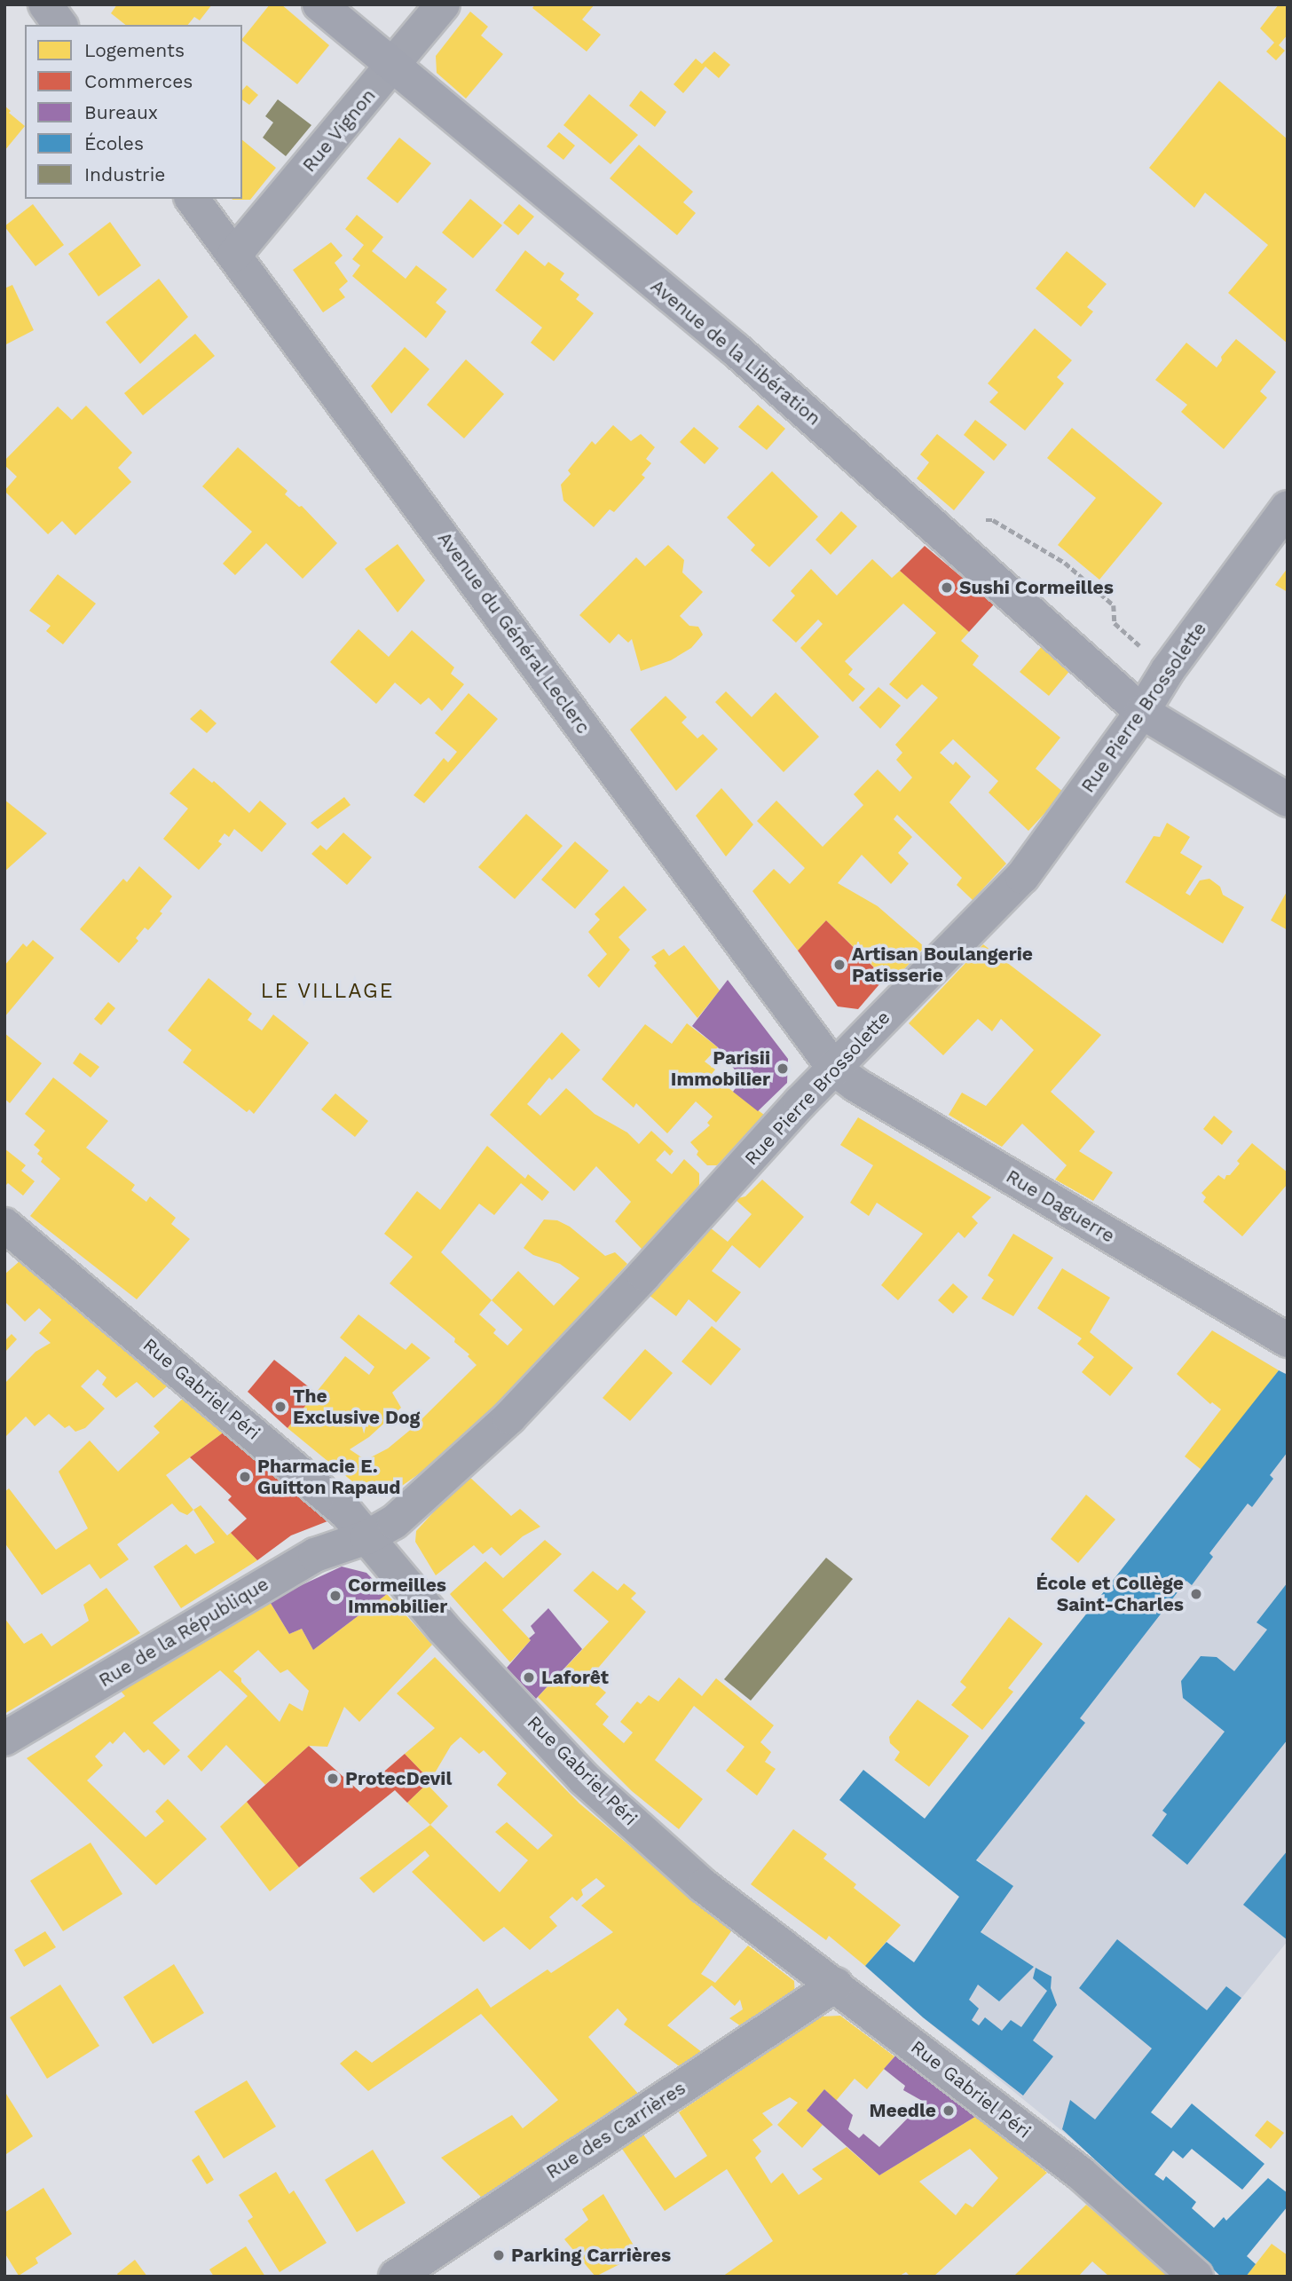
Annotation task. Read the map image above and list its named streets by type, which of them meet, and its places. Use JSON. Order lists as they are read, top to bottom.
{
  "streets": {
    "street": [
      "Rue Vignon",
      "Avenue de la Libération",
      "Avenue du Général Leclerc",
      "Rue Pierre Brossolette",
      "Rue Daguerre",
      "Rue Gabriel Péri",
      "Rue de la République",
      "Rue des Carrières"
    ]
  },
  "crossings": [
    ["Rue Vignon", "Avenue de la Libération"],
    ["Rue Vignon", "Avenue du Général Leclerc"],
    ["Avenue de la Libération", "Rue Pierre Brossolette"],
    ["Avenue du Général Leclerc", "Rue Pierre Brossolette"],
    ["Avenue du Général Leclerc", "Rue Daguerre"],
    ["Rue Pierre Brossolette", "Rue Daguerre"],
    ["Rue Pierre Brossolette", "Rue Gabriel Péri"],
    ["Rue Pierre Brossolette", "Rue de la République"],
    ["Rue Gabriel Péri", "Rue de la République"],
    ["Rue Gabriel Péri", "Rue des Carrières"]
  ],
  "districts": ["LE VILLAGE"],
  "places": [
    "Sushi Cormeilles",
    "Artisan Boulangerie Patisserie",
    "Parisii Immobilier",
    "The Exclusive Dog",
    "Pharmacie E. Guitton Rapaud",
    "École et Collège Saint-Charles",
    "Cormeilles Immobilier",
    "Laforêt",
    "ProtecDevil",
    "Meedle",
    "Parking Carrières"
  ],
  "legend": [
    "Logements",
    "Commerces",
    "Bureaux",
    "Écoles",
    "Industrie"
  ]
}
